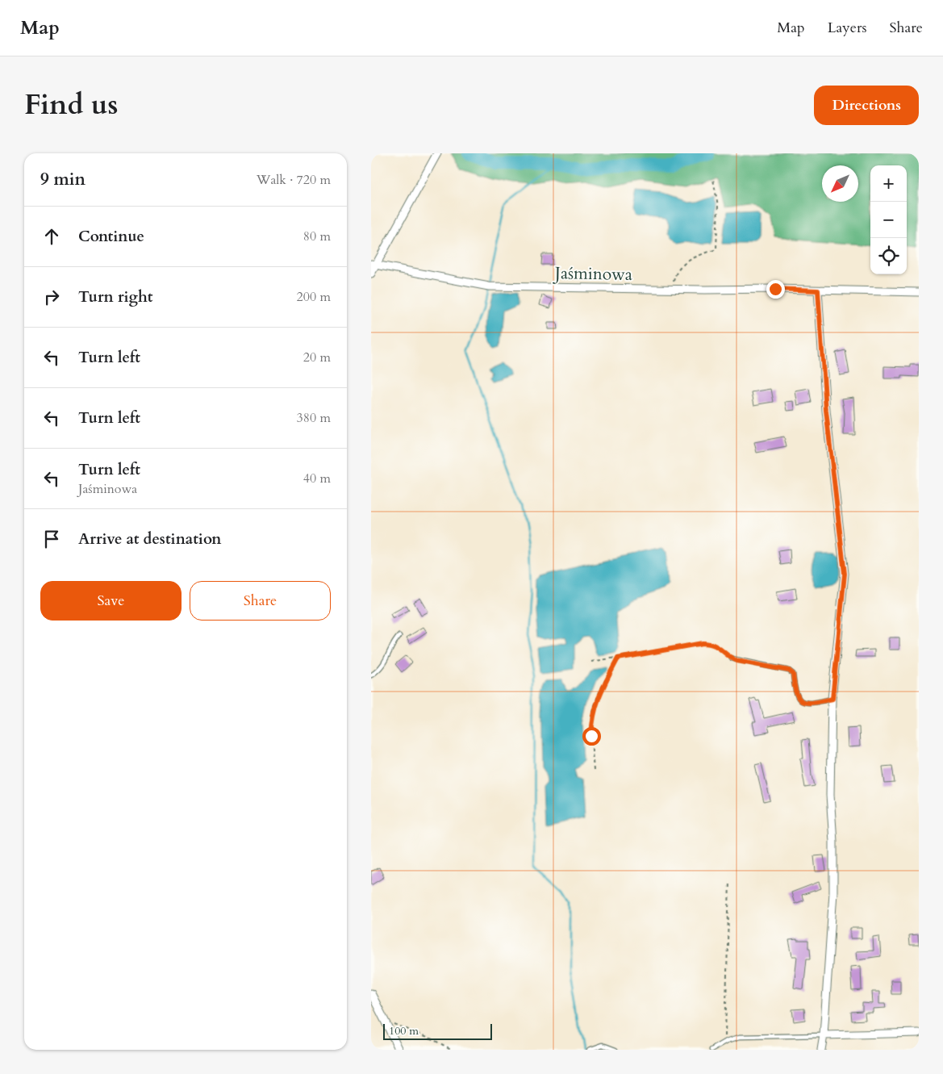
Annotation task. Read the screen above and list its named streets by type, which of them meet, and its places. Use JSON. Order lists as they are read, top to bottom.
{
  "streets": {
    "street": ["Jaśminowa"]
  },
  "scale_bar": "100 m",
  "north": "bottom left",
  "page": {
    "header": "Map",
    "nav": ["Map", "Layers", "Share"],
    "title": "Find us",
    "buttons": [
      "Directions",
      ["Save", "Share"]
    ],
    "heading": ["9 min", "Walk · 720 m"],
    "map_buttons": ["+", "−"],
    "list": [
      ["Continue", "80 m"],
      ["Turn right", "200 m"],
      ["Turn left", "20 m"],
      ["Turn left", "380 m"],
      ["Turn left", "Jaśminowa", "40 m"],
      "Arrive at destination"
    ],
    "scale": "100 m"
  }
}
